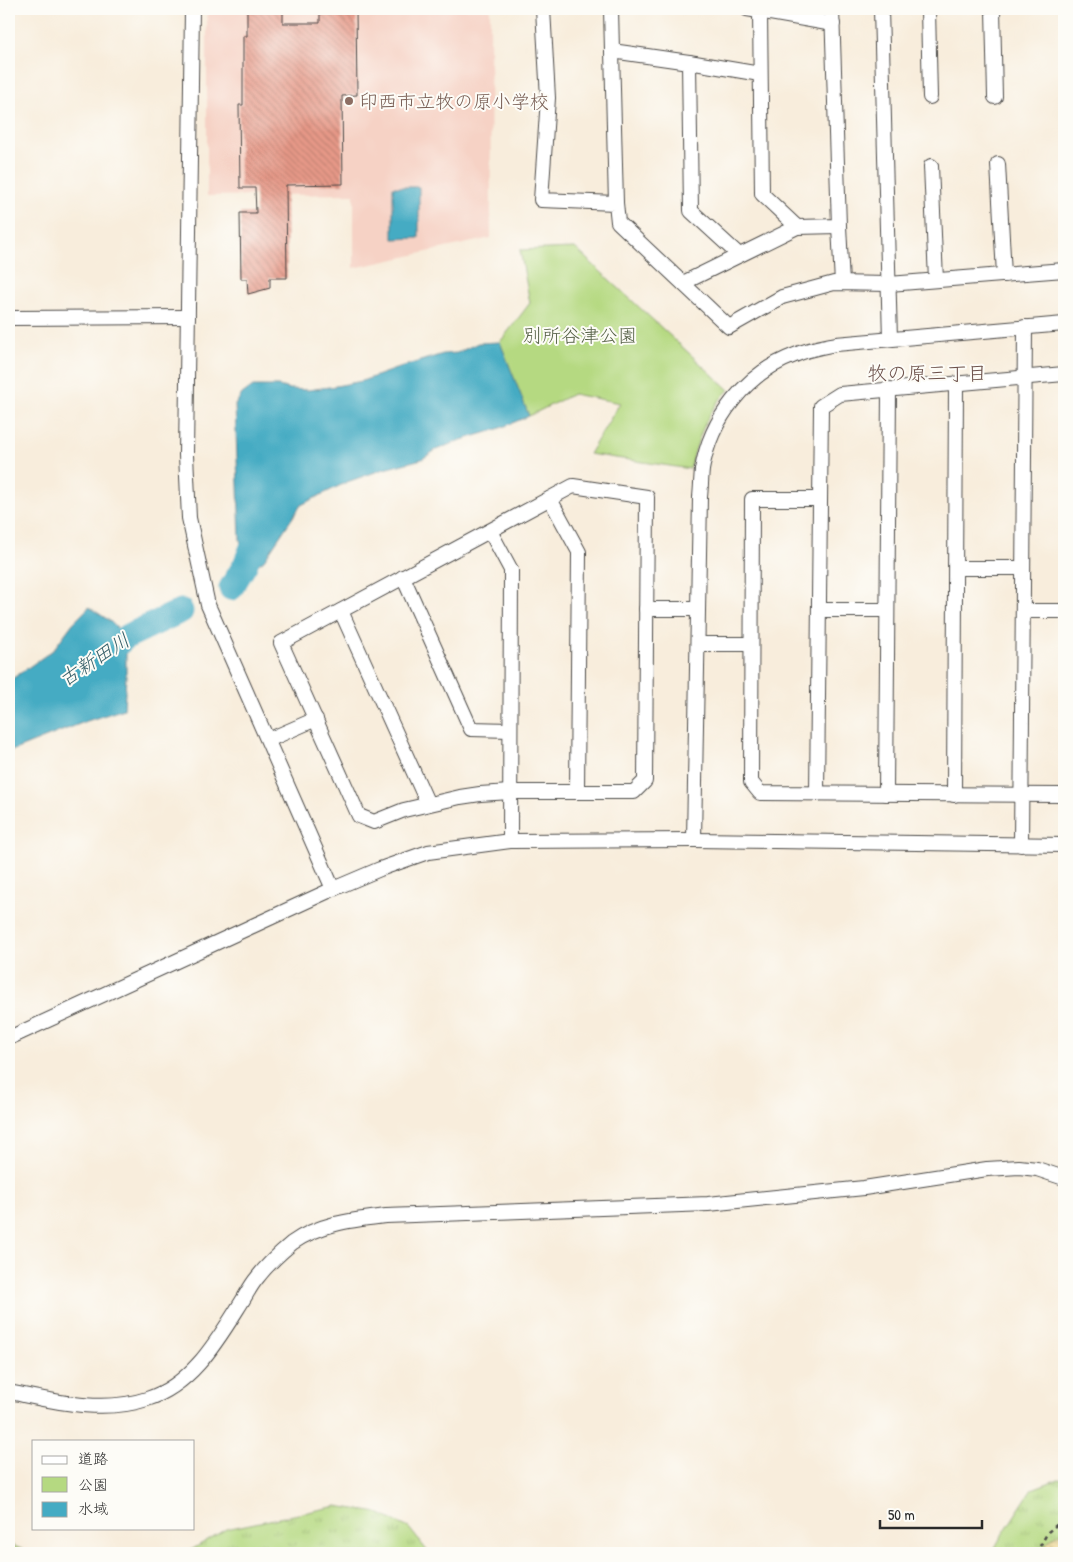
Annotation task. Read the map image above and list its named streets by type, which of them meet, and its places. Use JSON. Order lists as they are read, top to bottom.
{
  "districts": ["牧の原三丁目"],
  "water": ["古新田川"],
  "parks": ["別所谷津公園"],
  "places": ["印西市立牧の原小学校"],
  "legend": ["道路", "公園", "水域"],
  "scale_bar": "50 m"
}
